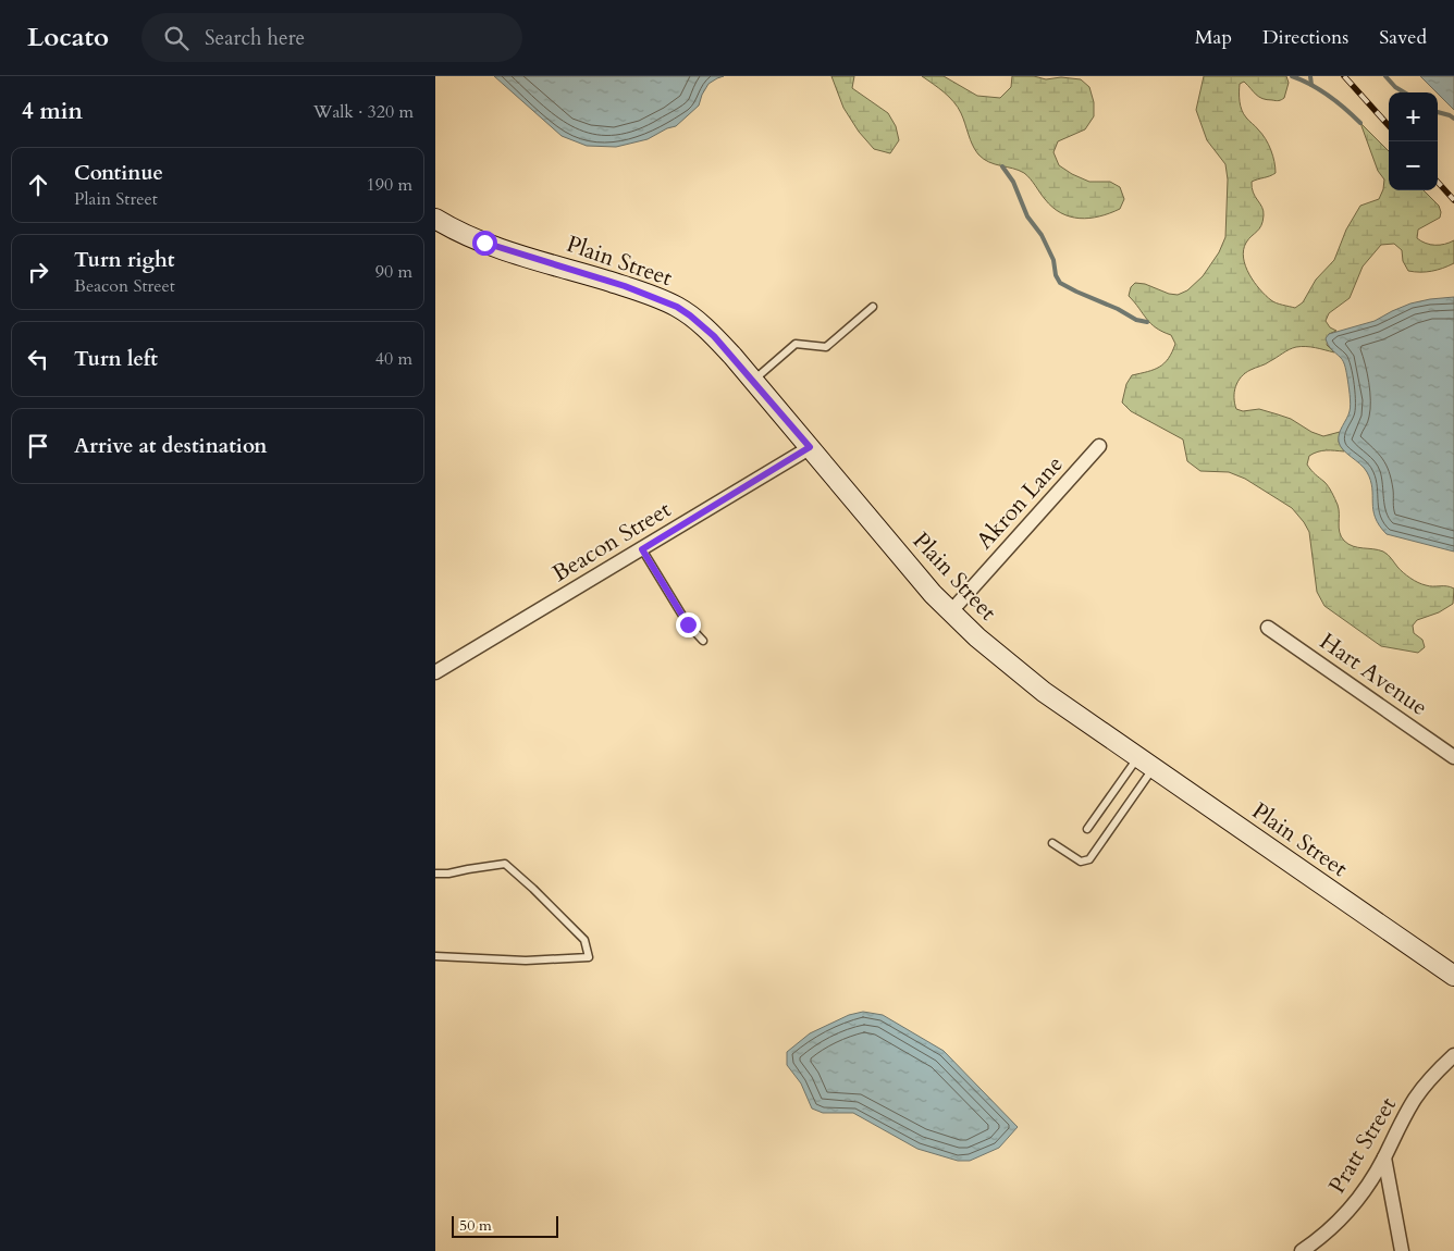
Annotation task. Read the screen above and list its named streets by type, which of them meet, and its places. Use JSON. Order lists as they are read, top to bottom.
{
  "streets": {
    "main road": ["Plain Street"],
    "street": [
      "Akron Lane",
      "Beacon Street",
      "Hart Avenue",
      "Pratt Street"
    ]
  },
  "crossings": [
    ["Plain Street", "Akron Lane"],
    ["Plain Street", "Beacon Street"]
  ],
  "scale_bar": "50 m",
  "page": {
    "header": "Locato",
    "search": "Search here",
    "nav": ["Map", "Directions", "Saved"],
    "heading": ["4 min", "Walk · 320 m"],
    "map_buttons": ["+", "−"],
    "list": [
      ["Continue", "Plain Street", "190 m"],
      ["Turn right", "Beacon Street", "90 m"],
      ["Turn left", "40 m"],
      "Arrive at destination"
    ],
    "scale": "50 m"
  }
}
